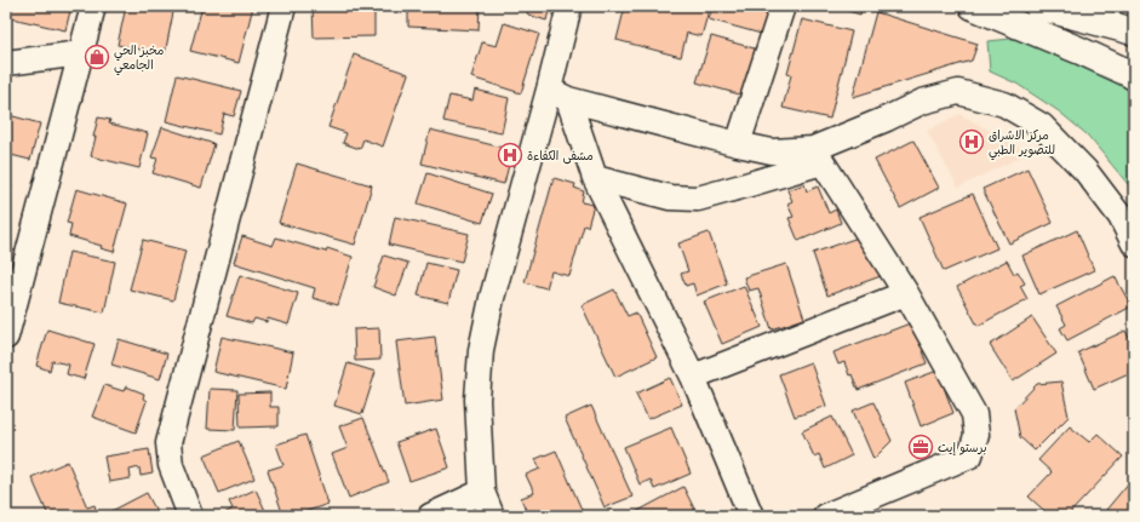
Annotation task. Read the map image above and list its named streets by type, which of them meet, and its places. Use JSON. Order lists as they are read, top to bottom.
{
  "places": {
    "shop": ["مخبز الحي الجامعي"],
    "hospital": ["مركز الاشراق للتصوير الطبي", "مشفى الكفاءة"],
    "office": ["برستو إيت"]
  }
}
